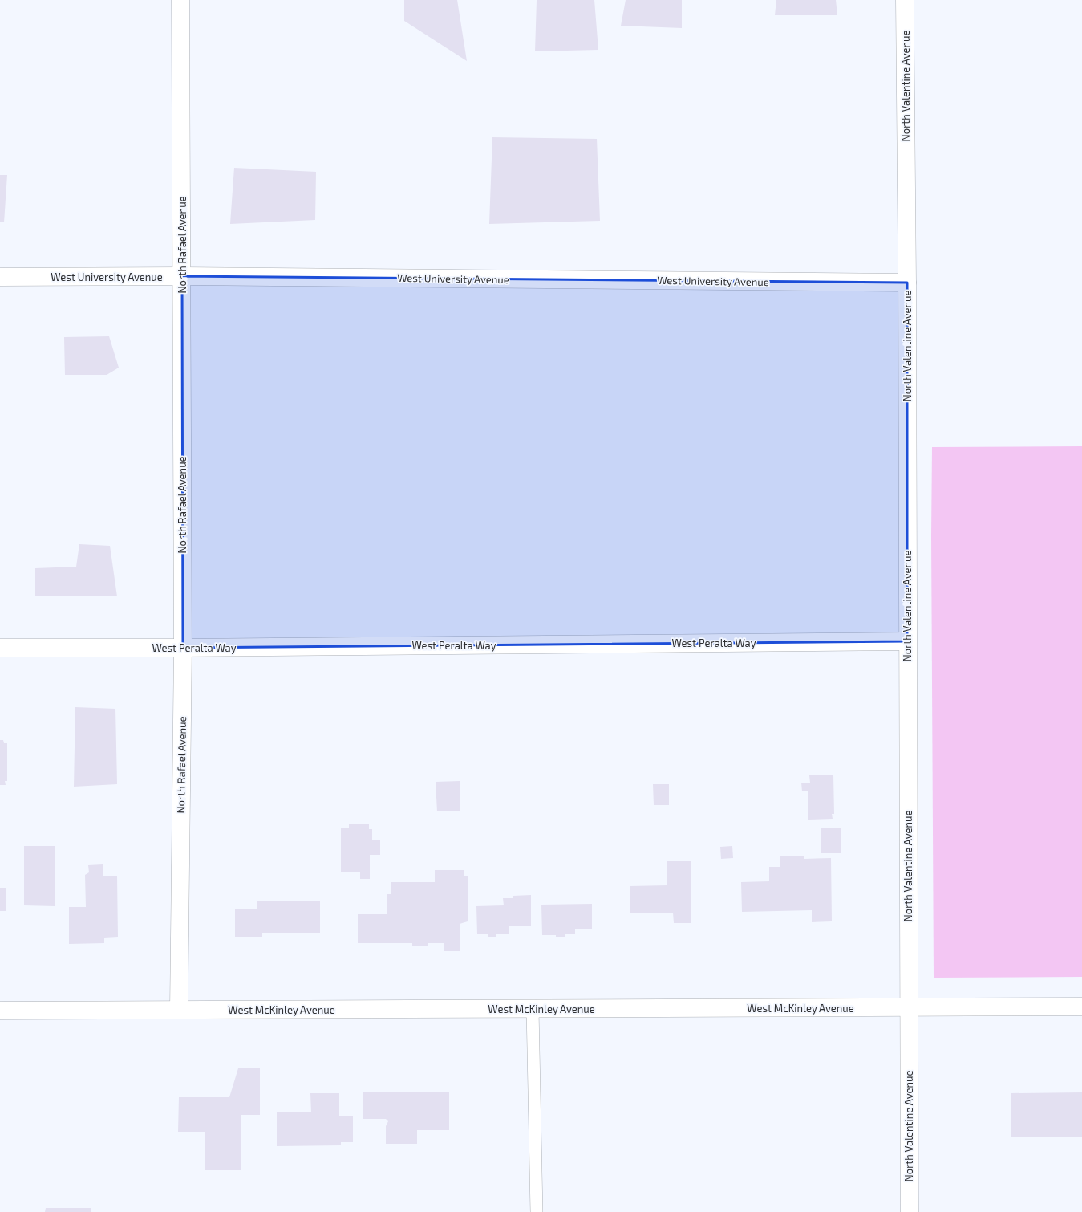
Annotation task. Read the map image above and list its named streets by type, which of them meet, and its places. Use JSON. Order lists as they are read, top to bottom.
{
  "streets": {
    "street": [
      "North Valentine Avenue",
      "North Rafael Avenue",
      "West University Avenue",
      "West Peralta Way",
      "West McKinley Avenue"
    ]
  },
  "crossings": [
    ["North Valentine Avenue", "West University Avenue"],
    ["North Valentine Avenue", "West Peralta Way"],
    ["North Valentine Avenue", "West McKinley Avenue"],
    ["North Rafael Avenue", "West University Avenue"],
    ["North Rafael Avenue", "West Peralta Way"],
    ["North Rafael Avenue", "West McKinley Avenue"]
  ]
}
